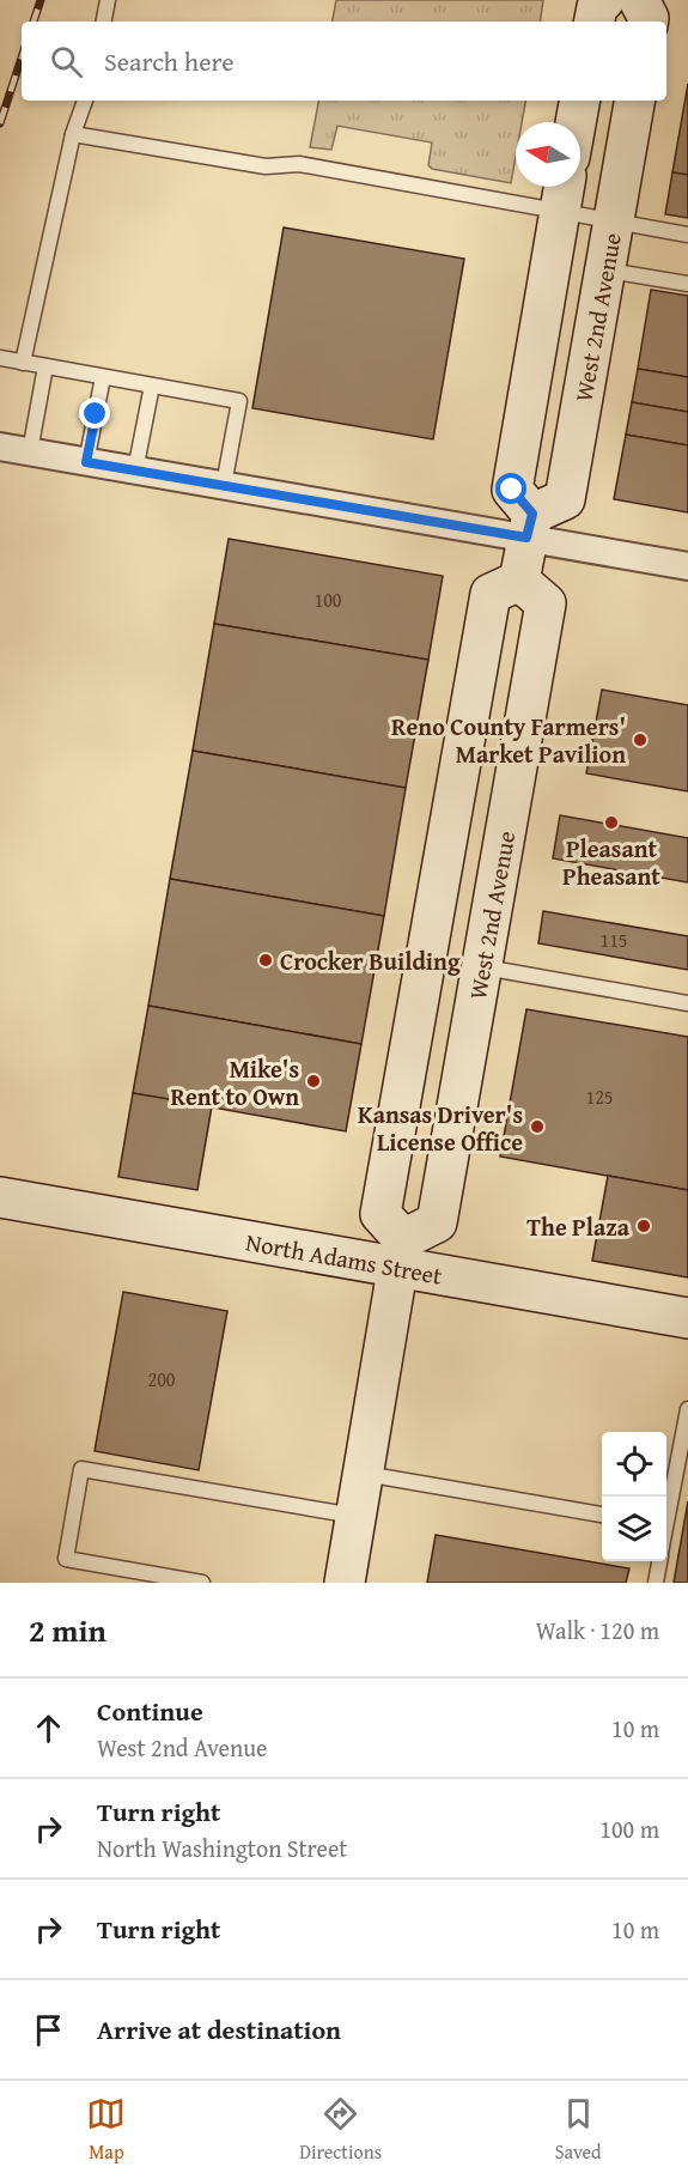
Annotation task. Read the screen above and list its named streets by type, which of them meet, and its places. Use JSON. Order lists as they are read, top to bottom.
{
  "streets": {
    "street": ["West 2nd Avenue", "North Adams Street"]
  },
  "crossings": [
    ["West 2nd Avenue", "North Adams Street"]
  ],
  "places": [
    "Reno County Farmers' Market Pavilion",
    "Pleasant Pheasant",
    "Crocker Building",
    "Mike's Rent to Own",
    "Kansas Driver's License Office",
    "The Plaza"
  ],
  "house_numbers": [
    "100",
    "115",
    "125",
    "200"
  ],
  "north": "left",
  "page": {
    "search": "Search here",
    "heading": ["2 min", "Walk · 120 m"],
    "list": [
      ["Continue", "West 2nd Avenue", "10 m"],
      ["Turn right", "North Washington Street", "100 m"],
      ["Turn right", "10 m"],
      "Arrive at destination"
    ],
    "nav": ["Map", "Directions", "Saved"]
  }
}
